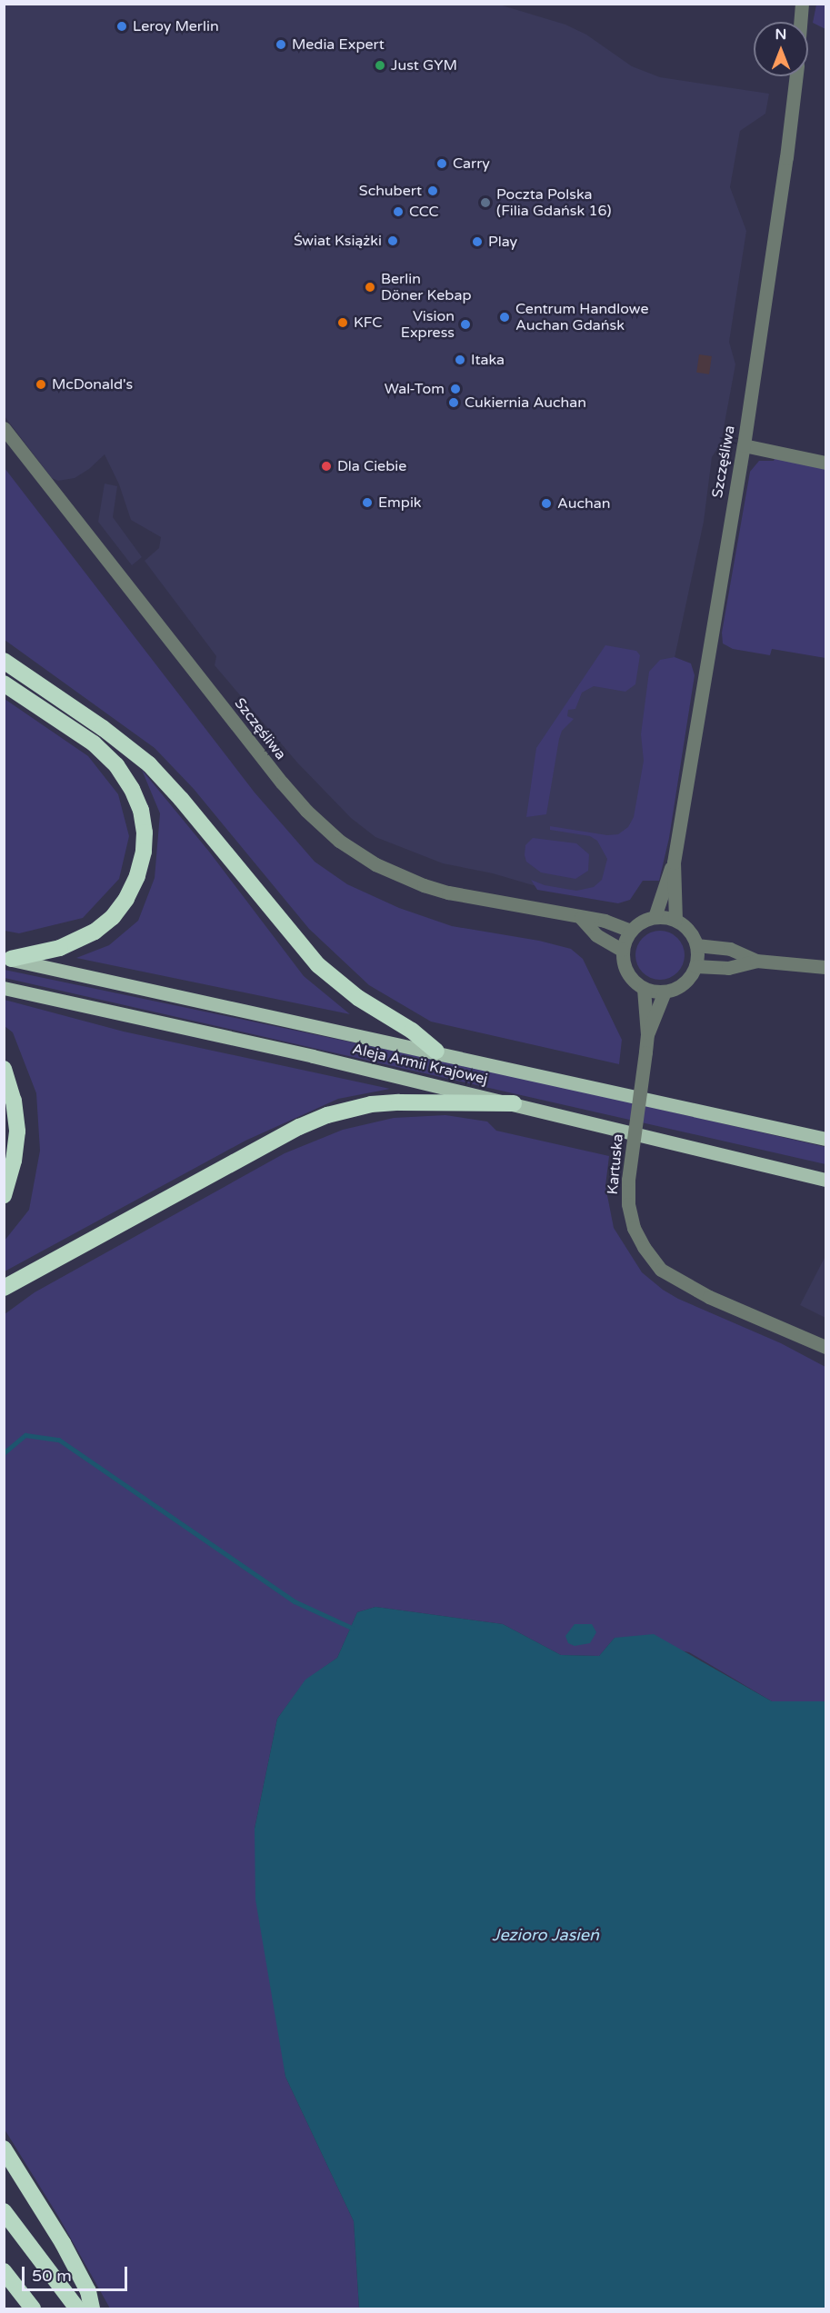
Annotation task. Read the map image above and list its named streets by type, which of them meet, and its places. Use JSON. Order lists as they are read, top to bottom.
{
  "streets": {
    "main road": ["Aleja Armii Krajowej"],
    "street": ["Szczęśliwa", "Kartuska"]
  },
  "crossings": [
    ["Szczęśliwa", "Kartuska"]
  ],
  "water": ["Jezioro Jasień"],
  "places": [
    "Leroy Merlin",
    "Media Expert",
    "Just GYM",
    "Carry",
    "Schubert",
    "Poczta Polska (Filia Gdańsk 16)",
    "CCC",
    "Świat Książki",
    "Play",
    "Berlin Döner Kebap",
    "Centrum Handlowe Auchan Gdańsk",
    "KFC",
    "Vision Express",
    "Itaka",
    "McDonald's",
    "Wal-Tom",
    "Cukiernia Auchan",
    "Dla Ciebie",
    "Empik",
    "Auchan"
  ],
  "scale_bar": "50 m",
  "north": "top"
}
